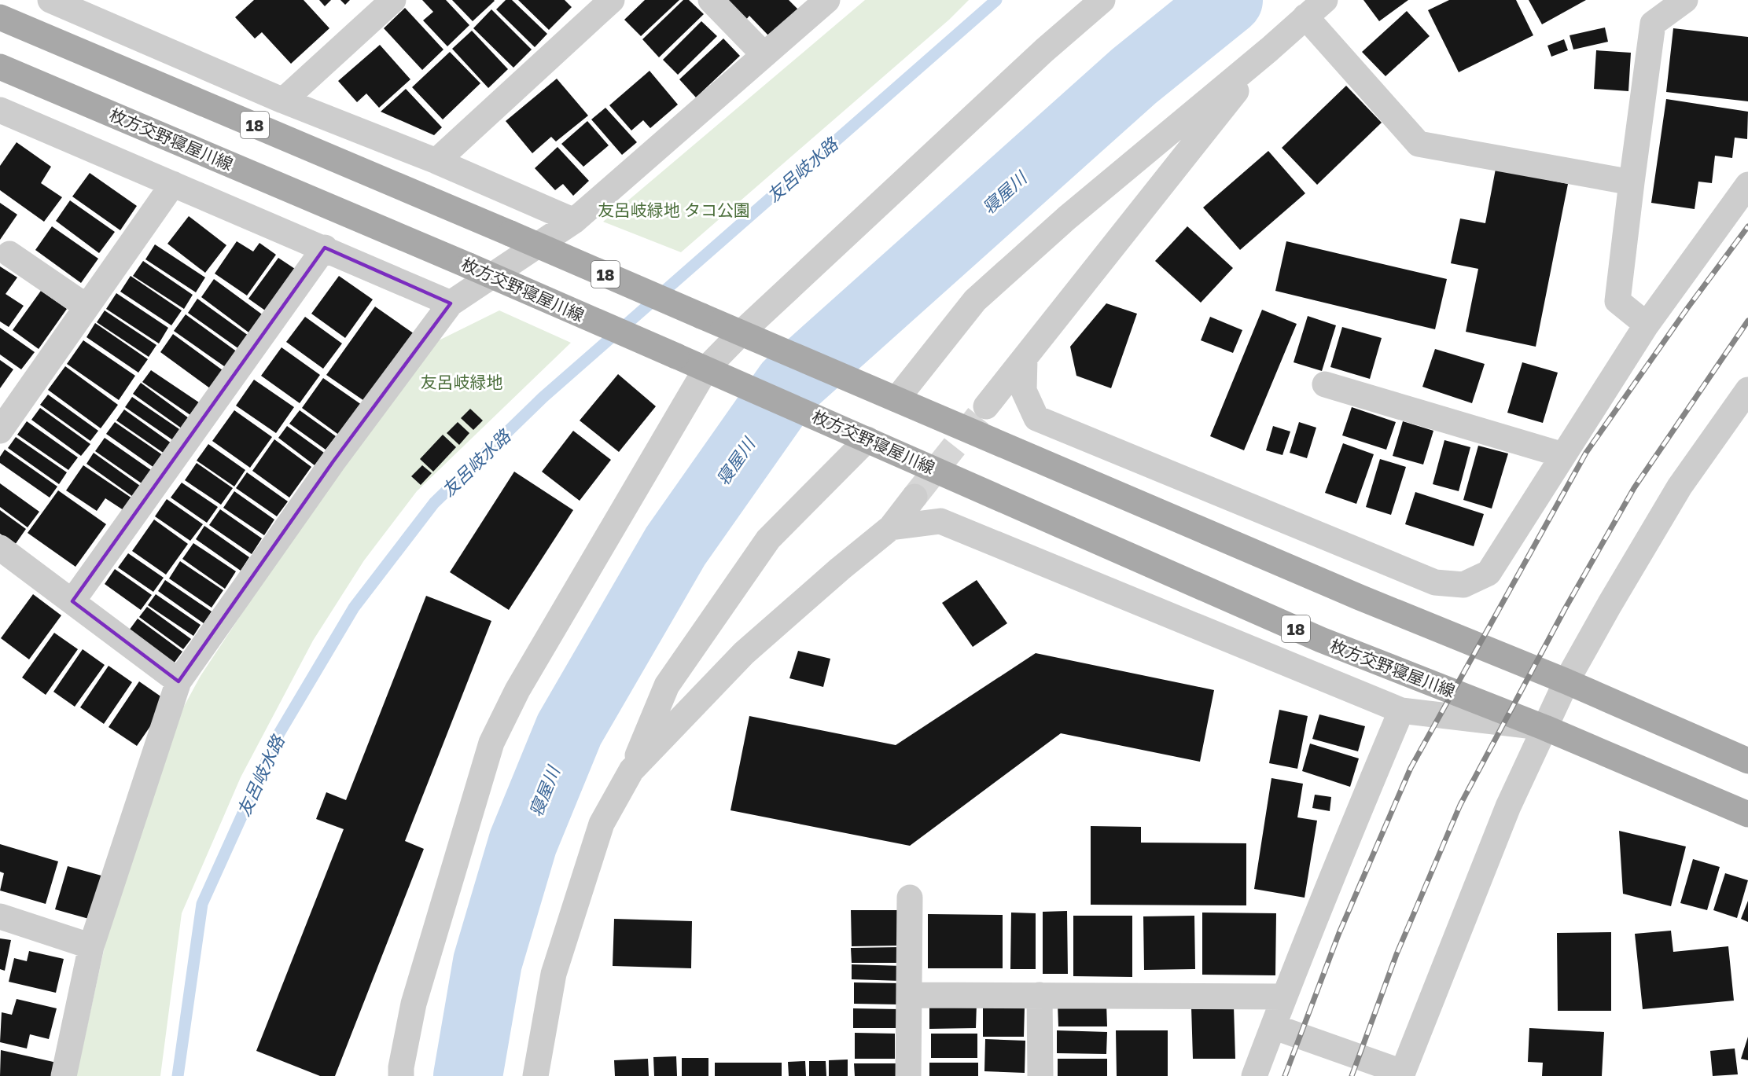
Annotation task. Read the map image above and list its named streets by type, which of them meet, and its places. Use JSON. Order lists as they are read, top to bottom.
{
  "streets": {
    "main road": ["18", "枚方交野寝屋川線"]
  },
  "water": ["友呂岐水路", "寝屋川"],
  "parks": ["友呂岐緑地 タコ公園", "友呂岐緑地"]
}
